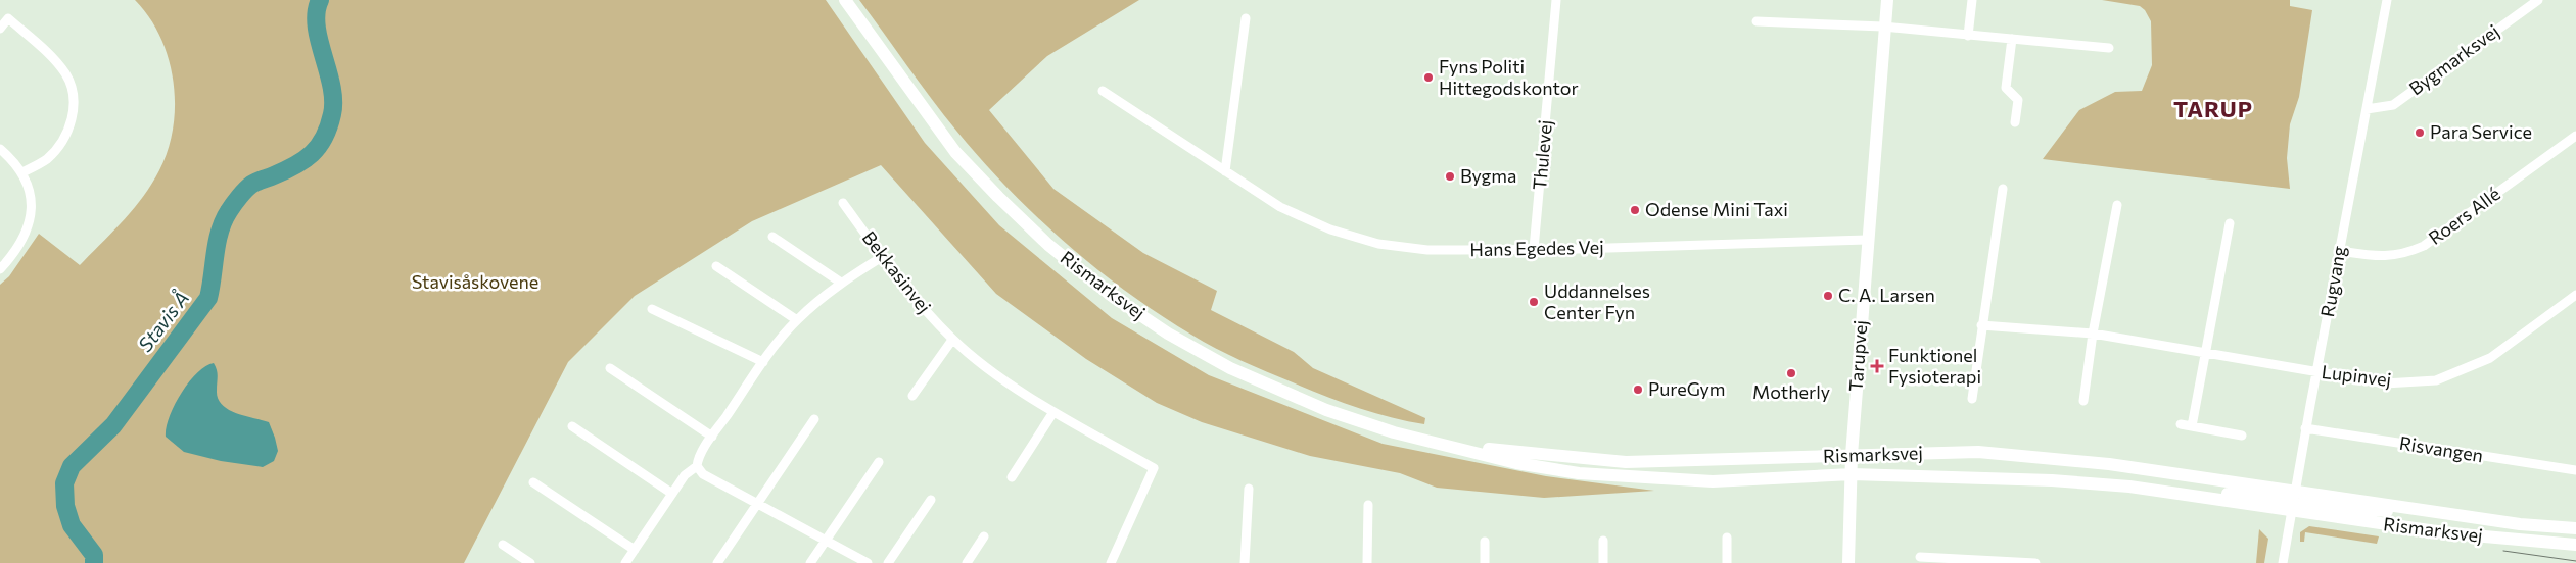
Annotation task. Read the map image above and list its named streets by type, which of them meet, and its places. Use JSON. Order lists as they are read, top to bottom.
{
  "streets": {
    "main road": ["Rismarksvej", "Tarupvej"],
    "street": [
      "Bygmarksvej",
      "Thulevej",
      "Roers Allé",
      "Hans Egedes Vej",
      "Bekkasinvej",
      "Rugvang",
      "Lupinvej",
      "Risvangen"
    ]
  },
  "crossings": [
    ["Bygmarksvej", "Rugvang"],
    ["Thulevej", "Hans Egedes Vej"],
    ["Roers Allé", "Rugvang"],
    ["Hans Egedes Vej", "Tarupvej"],
    ["Rugvang", "Rismarksvej"],
    ["Rugvang", "Lupinvej"],
    ["Rugvang", "Risvangen"],
    ["Rismarksvej", "Tarupvej"]
  ],
  "districts": ["TARUP"],
  "water": ["Stavis Å"],
  "parks": ["Stavisåskovene"],
  "places": {
    "other": [
      "Fyns Politi Hittegodskontor",
      "Para Service",
      "Bygma",
      "Odense Mini Taxi",
      "C. A. Larsen",
      "Uddannelses Center Fyn",
      "Motherly",
      "PureGym"
    ],
    "health": ["Funktionel Fysioterapi"]
  }
}
